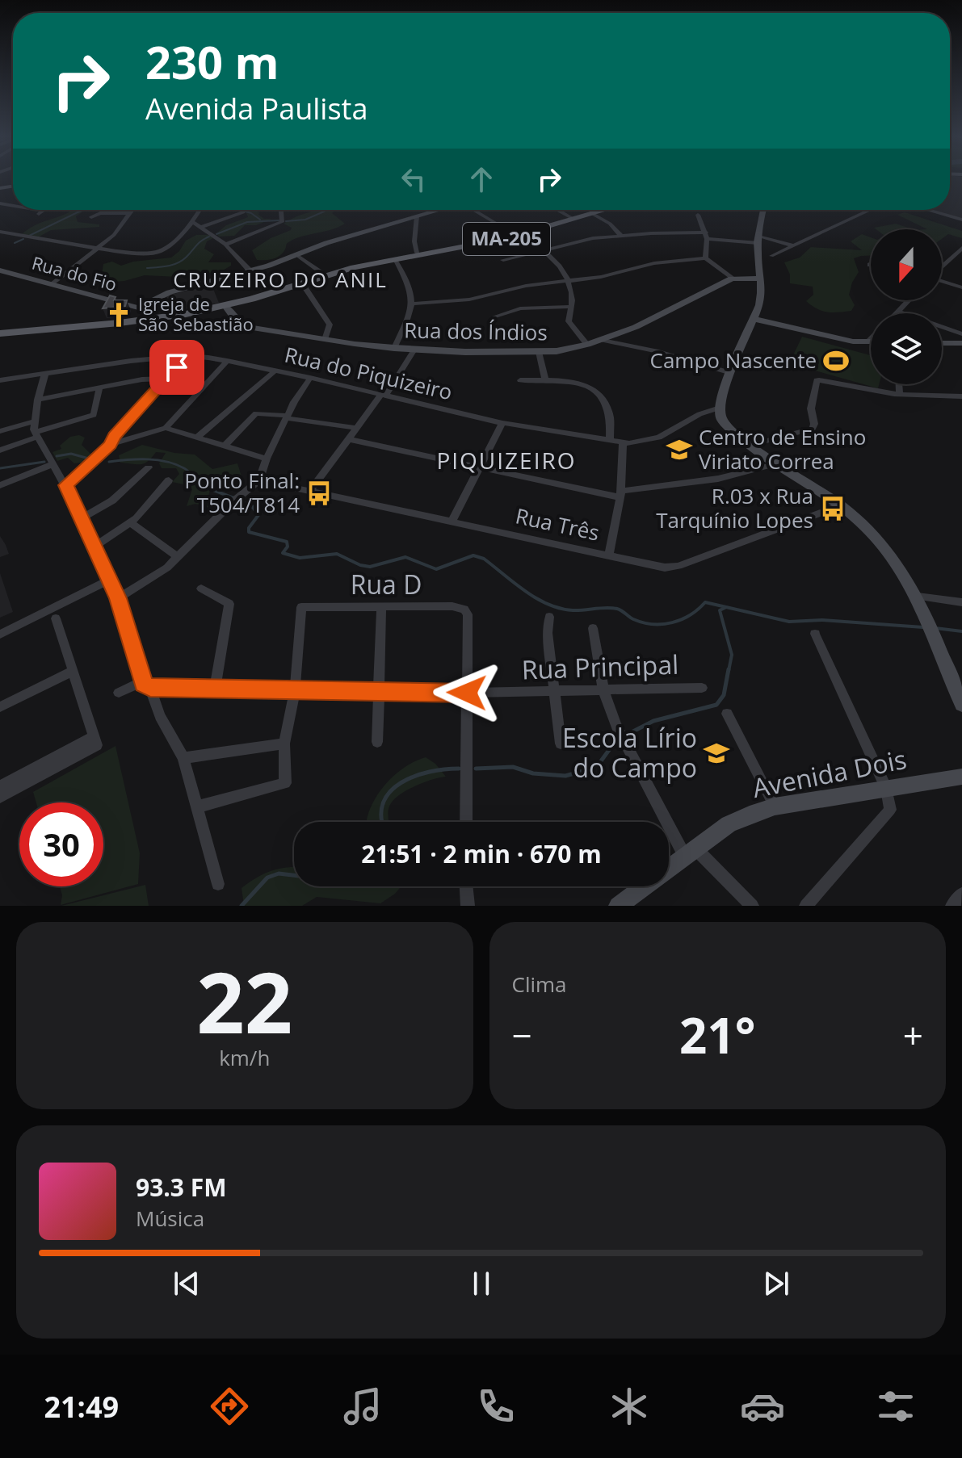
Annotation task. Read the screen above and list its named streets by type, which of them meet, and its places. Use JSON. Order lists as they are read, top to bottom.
{
  "streets": {
    "main road": ["MA-205"],
    "street": [
      "Rua do Fio",
      "Rua dos Índios",
      "Rua do Piquizeiro",
      "Rua Três",
      "Rua D",
      "Rua Principal",
      "Avenida Dois"
    ]
  },
  "crossings": [
    ["MA-205", "Rua do Fio"],
    ["MA-205", "Rua dos Índios"],
    ["Rua D", "Rua Principal"]
  ],
  "districts": ["CRUZEIRO DO ANIL", "PIQUIZEIRO"],
  "places": {
    "church": ["Igreja de São Sebastião"],
    "sports": ["Campo Nascente"],
    "school or university": ["Centro de Ensino Viriato Correa", "Escola Lírio do Campo"],
    "bus stop": ["Ponto Final: T504/T814", "R.03 x Rua Tarquínio Lopes"]
  },
  "north": "bottom",
  "page": {
    "turn": ["230 m", "Avenida Paulista"],
    "limit": "30",
    "trip": "21:51 · 2 min · 670 m",
    "tile": [
      ["22", "km/h"],
      "Clima"
    ],
    "heat": ["−", "21°", "+"],
    "song": ["93.3 FM", "Música"],
    "tabs": "21:49"
  }
}
